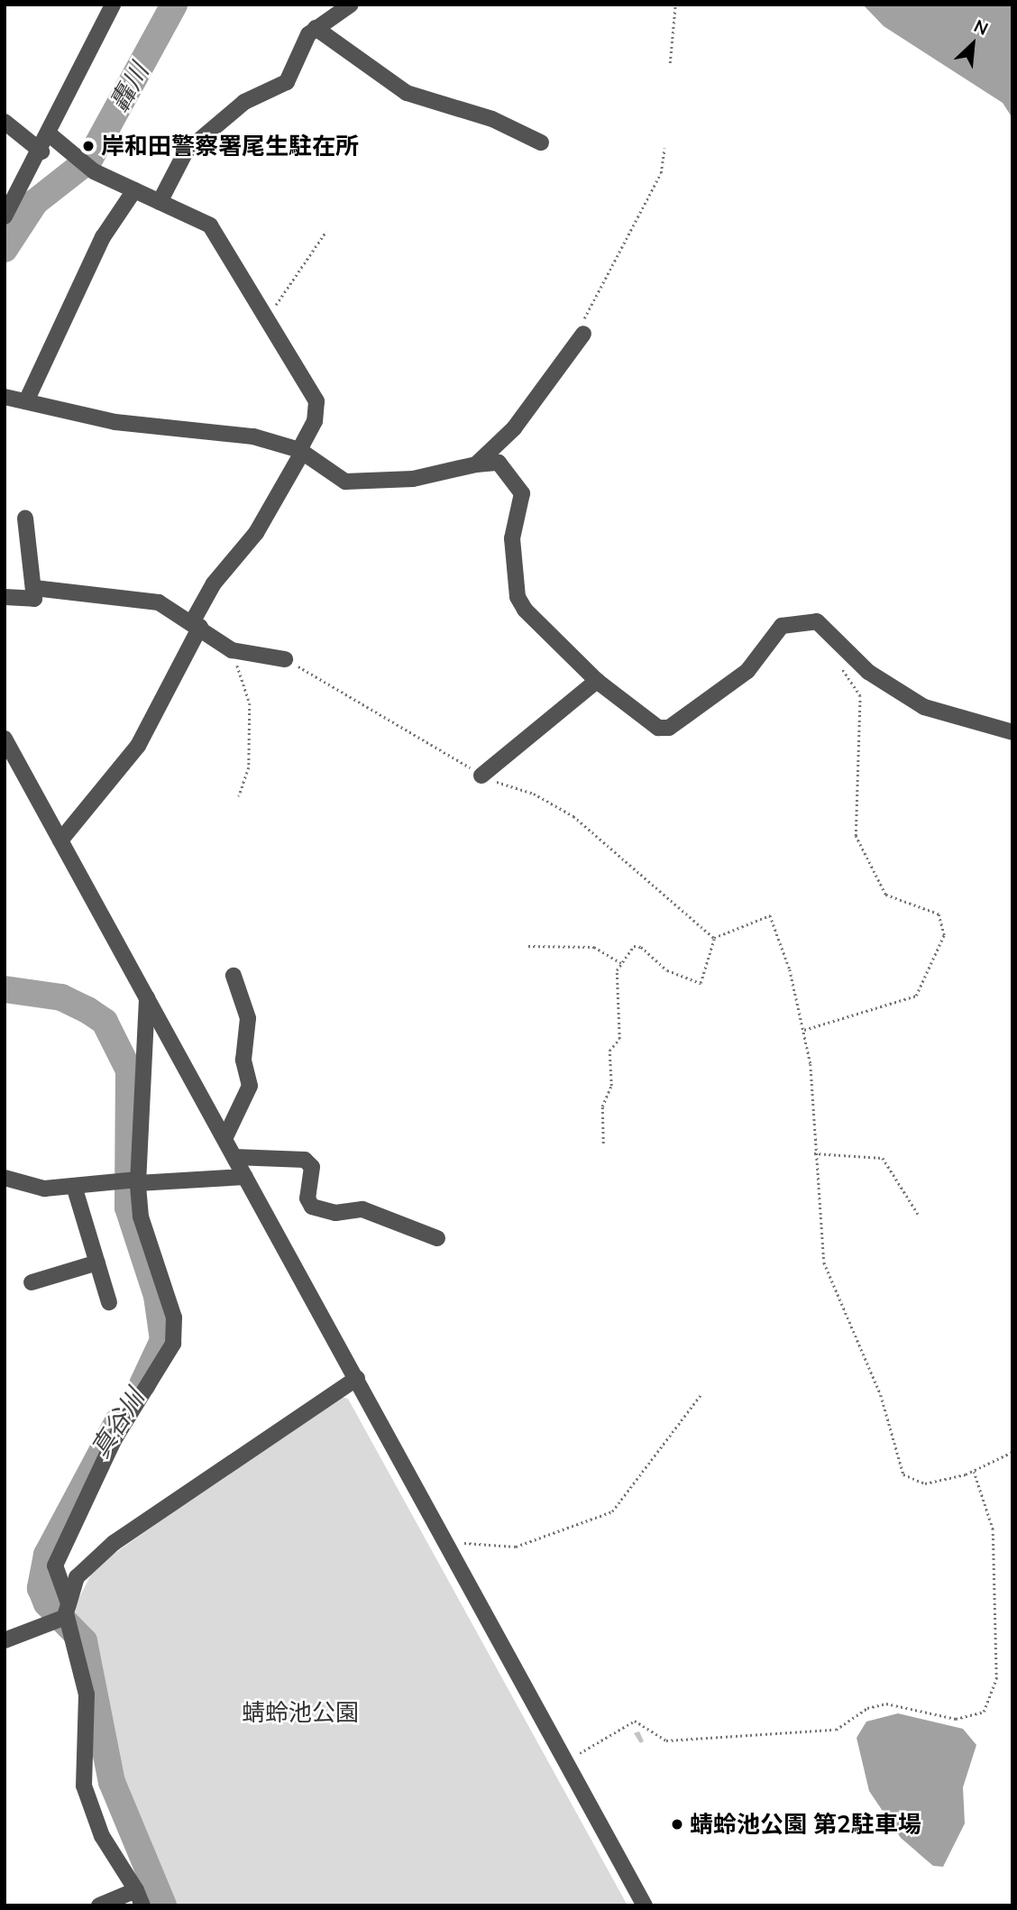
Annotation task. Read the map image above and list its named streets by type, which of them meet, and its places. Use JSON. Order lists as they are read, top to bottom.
{
  "water": ["轟川", "真谷川"],
  "parks": ["蜻蛉池公園"],
  "places": ["岸和田警察署尾生駐在所", "蜻蛉池公園 第2駐車場"],
  "north": "top right"
}
